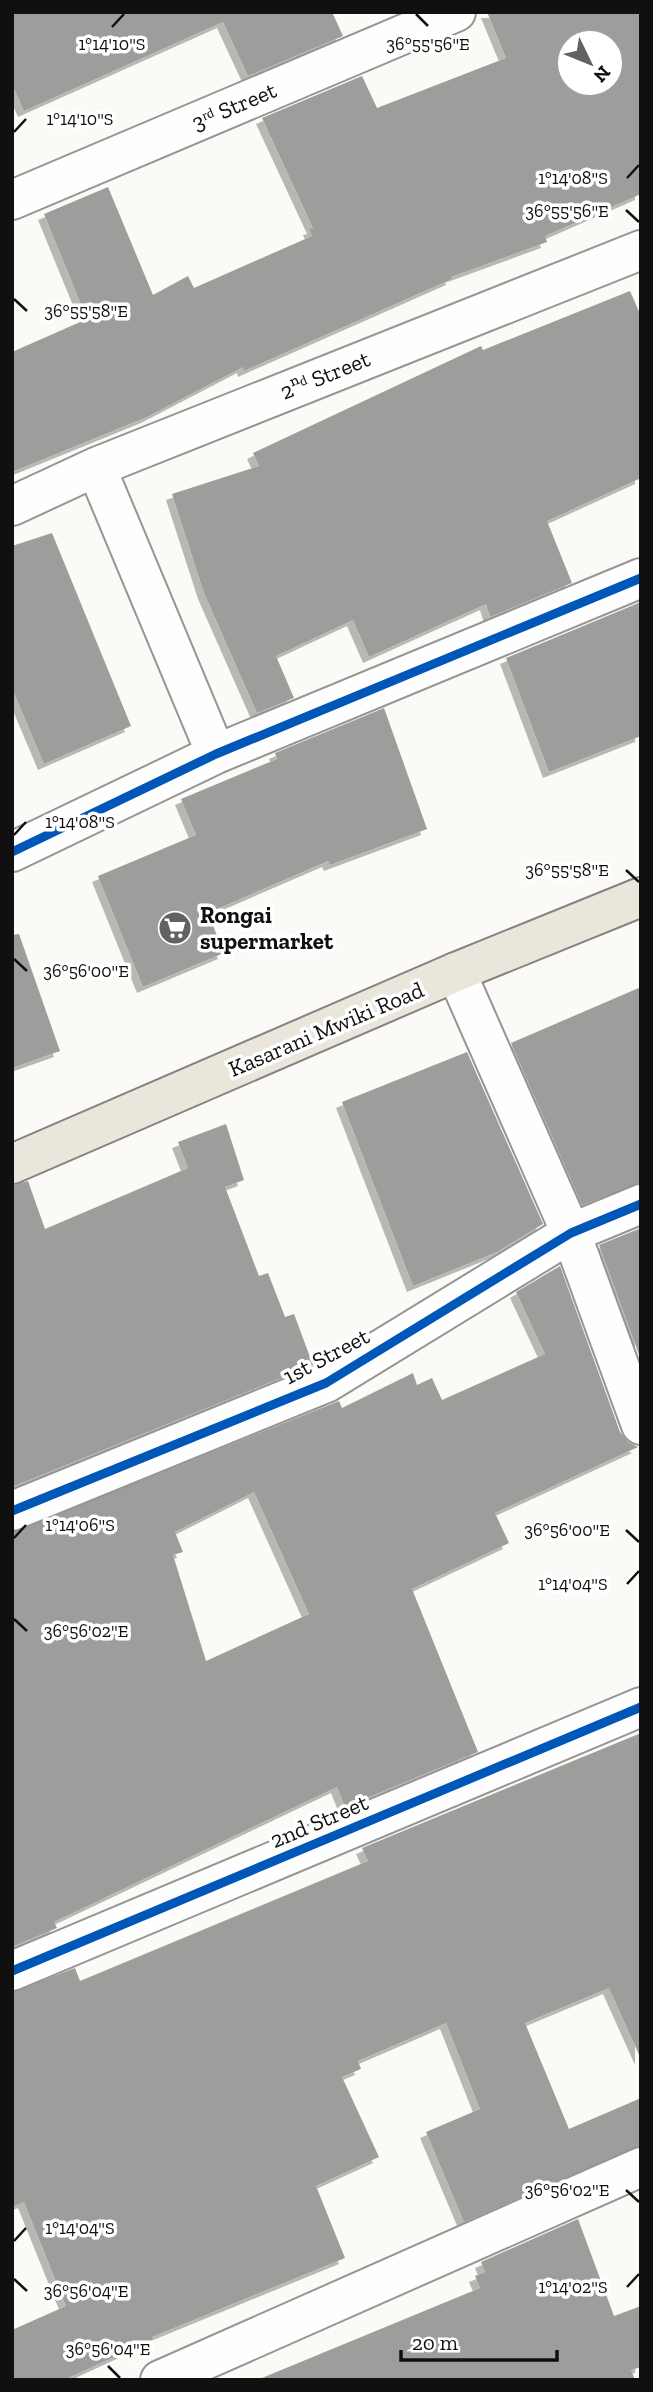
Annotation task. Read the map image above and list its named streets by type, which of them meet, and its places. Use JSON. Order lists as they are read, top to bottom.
{
  "streets": {
    "main road": ["Kasarani Mwiki Road"],
    "street": [
      "3ʳᵈ Street",
      "2ⁿᵈ Street",
      "1st Street",
      "2nd Street"
    ]
  },
  "places": {
    "supermarket": ["Rongai supermarket"]
  },
  "scale_bar": "20 m",
  "north": "bottom right",
  "coordinates": [
    "36°55'56\"E",
    "1°14'10\"S",
    "1°14'08\"S",
    "36°55'58\"E",
    "36°56'00\"E",
    "1°14'06\"S",
    "1°14'04\"S",
    "36°56'02\"E",
    "1°14'02\"S",
    "36°56'04\"E"
  ]
}
